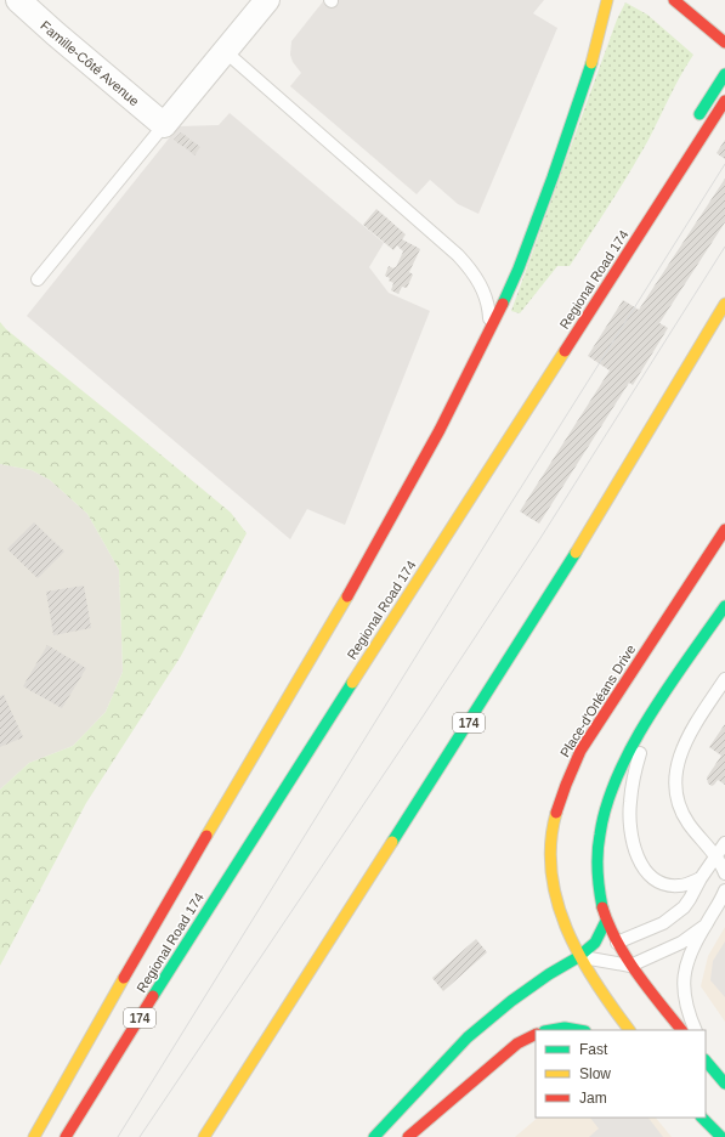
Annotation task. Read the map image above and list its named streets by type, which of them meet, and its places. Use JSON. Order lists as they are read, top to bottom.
{
  "streets": {
    "main road": ["Regional Road 174", "Place-d'Orléans Drive", "174"],
    "street": ["Famille-Côté Avenue"]
  },
  "legend": ["Fast", "Slow", "Jam"]
}
